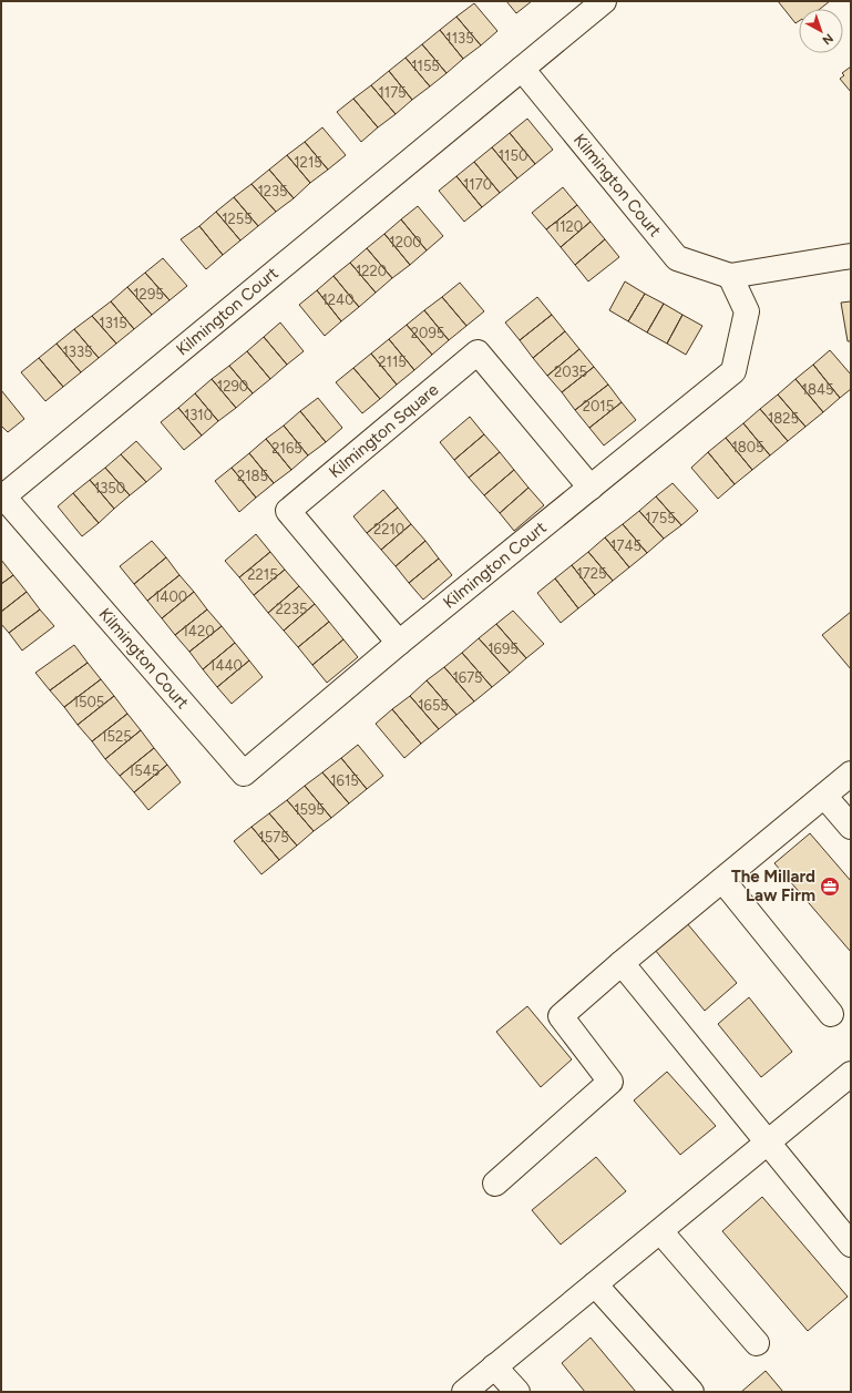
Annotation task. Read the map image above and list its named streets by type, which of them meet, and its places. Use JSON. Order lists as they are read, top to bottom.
{
  "streets": {
    "street": ["Kilmington Court", "Kilmington Square"]
  },
  "crossings": [
    ["Kilmington Court", "Kilmington Square"]
  ],
  "places": {
    "office": ["The Millard Law Firm"]
  },
  "house_numbers": [
    "1135",
    "1155",
    "1175",
    "1150",
    "1215",
    "1170",
    "1235",
    "1255",
    "1120",
    "1200",
    "1220",
    "1295",
    "1240",
    "1315",
    "2095",
    "1335",
    "2115",
    "2035",
    "1290",
    "1845",
    "2015",
    "1310",
    "1825",
    "1805",
    "2165",
    "2185",
    "1350",
    "1755",
    "2210",
    "1745",
    "1725",
    "2215",
    "1400",
    "2235",
    "1420",
    "1695",
    "1440",
    "1675",
    "1505",
    "1655",
    "1525",
    "1545",
    "1615",
    "1595",
    "1575"
  ],
  "north": "bottom right"
}
